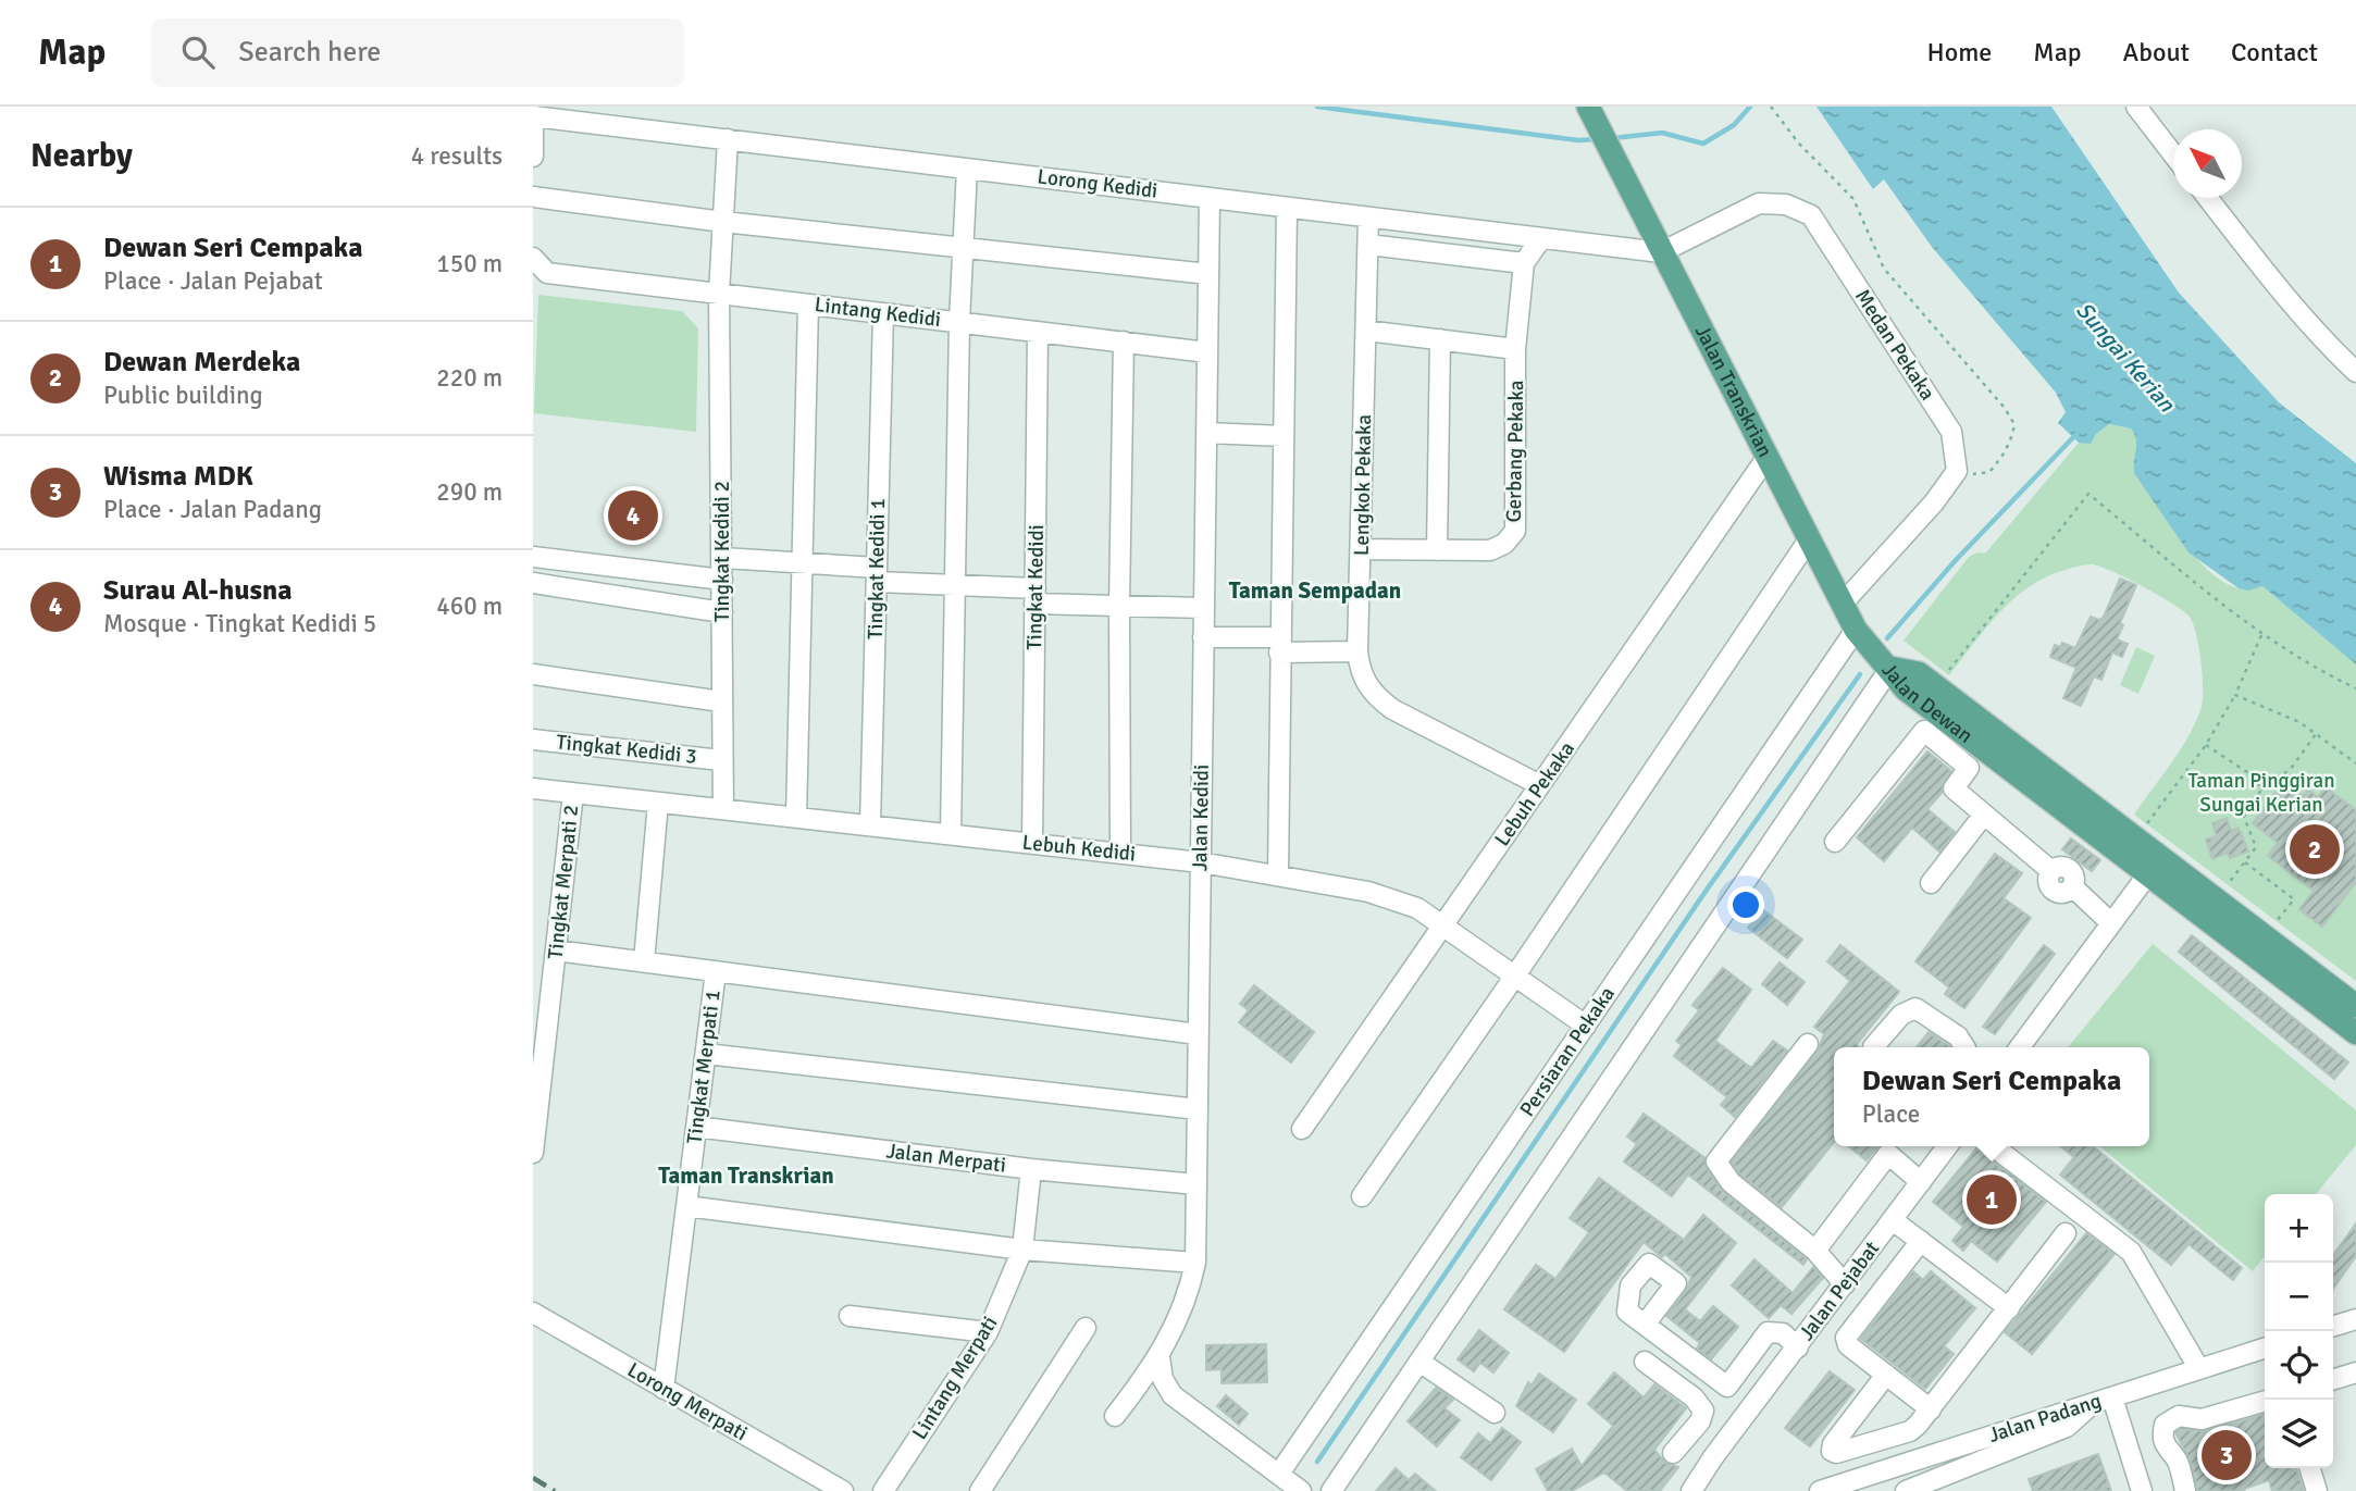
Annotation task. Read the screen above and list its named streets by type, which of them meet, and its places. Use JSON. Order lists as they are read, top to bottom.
{
  "streets": {
    "main road": ["Jalan Transkrian", "Jalan Dewan"],
    "street": [
      "Lorong Kedidi",
      "Lintang Kedidi",
      "Medan Pekaka",
      "Gerbang Pekaka",
      "Lengkok Pekaka",
      "Tingkat Kedidi 2",
      "Tingkat Kedidi 1",
      "Tingkat Kedidi",
      "Tingkat Kedidi 3",
      "Lebuh Pekaka",
      "Jalan Kedidi",
      "Lebuh Kedidi",
      "Tingkat Merpati 2",
      "Persiaran Pekaka",
      "Tingkat Merpati 1",
      "Jalan Merpati",
      "Jalan Pejabat",
      "Lintang Merpati",
      "Lorong Merpati",
      "Jalan Padang"
    ]
  },
  "crossings": [
    ["Lorong Kedidi", "Medan Pekaka"],
    ["Lorong Kedidi", "Jalan Transkrian"],
    ["Lorong Kedidi", "Lengkok Pekaka"],
    ["Lorong Kedidi", "Tingkat Kedidi 2"],
    ["Lorong Kedidi", "Jalan Kedidi"],
    ["Lintang Kedidi", "Tingkat Kedidi 2"],
    ["Lintang Kedidi", "Tingkat Kedidi 1"],
    ["Lintang Kedidi", "Tingkat Kedidi"],
    ["Lintang Kedidi", "Jalan Kedidi"],
    ["Medan Pekaka", "Jalan Transkrian"],
    ["Jalan Transkrian", "Jalan Dewan"],
    ["Jalan Transkrian", "Lebuh Pekaka"],
    ["Jalan Transkrian", "Persiaran Pekaka"],
    ["Gerbang Pekaka", "Lengkok Pekaka"],
    ["Lengkok Pekaka", "Lebuh Pekaka"],
    ["Tingkat Kedidi 2", "Tingkat Kedidi 3"],
    ["Tingkat Kedidi 2", "Lebuh Kedidi"],
    ["Tingkat Kedidi 1", "Lebuh Kedidi"],
    ["Tingkat Kedidi", "Lebuh Kedidi"],
    ["Lebuh Pekaka", "Lebuh Kedidi"],
    ["Jalan Kedidi", "Lebuh Kedidi"],
    ["Jalan Kedidi", "Jalan Merpati"],
    ["Lebuh Kedidi", "Tingkat Merpati 2"],
    ["Lebuh Kedidi", "Persiaran Pekaka"],
    ["Tingkat Merpati 1", "Jalan Merpati"],
    ["Tingkat Merpati 1", "Lorong Merpati"],
    ["Jalan Merpati", "Lintang Merpati"]
  ],
  "districts": ["Taman Sempadan", "Taman Transkrian"],
  "water": ["Sungai Kerian"],
  "parks": ["Taman Pinggiran Sungai Kerian"],
  "north": "top left",
  "page": {
    "header": "Map",
    "search": "Search here",
    "nav": [
      "Home",
      "Map",
      "About",
      "Contact"
    ],
    "heading": ["Nearby", "4 results"],
    "list": [
      {
        "mark": "1",
        "name": "Dewan Seri Cempaka",
        "note": "Place · Jalan Pejabat",
        "value": "150 m"
      },
      {
        "mark": "2",
        "name": "Dewan Merdeka",
        "note": "Public building",
        "value": "220 m"
      },
      {
        "mark": "3",
        "name": "Wisma MDK",
        "note": "Place · Jalan Padang",
        "value": "290 m"
      },
      {
        "mark": "4",
        "name": "Surau Al-husna",
        "note": "Mosque · Tingkat Kedidi 5",
        "value": "460 m"
      }
    ],
    "pins": [
      "4",
      "2",
      "1",
      "3"
    ],
    "popup": ["Dewan Seri Cempaka", "Place"],
    "map_buttons": ["+", "−"]
  }
}
